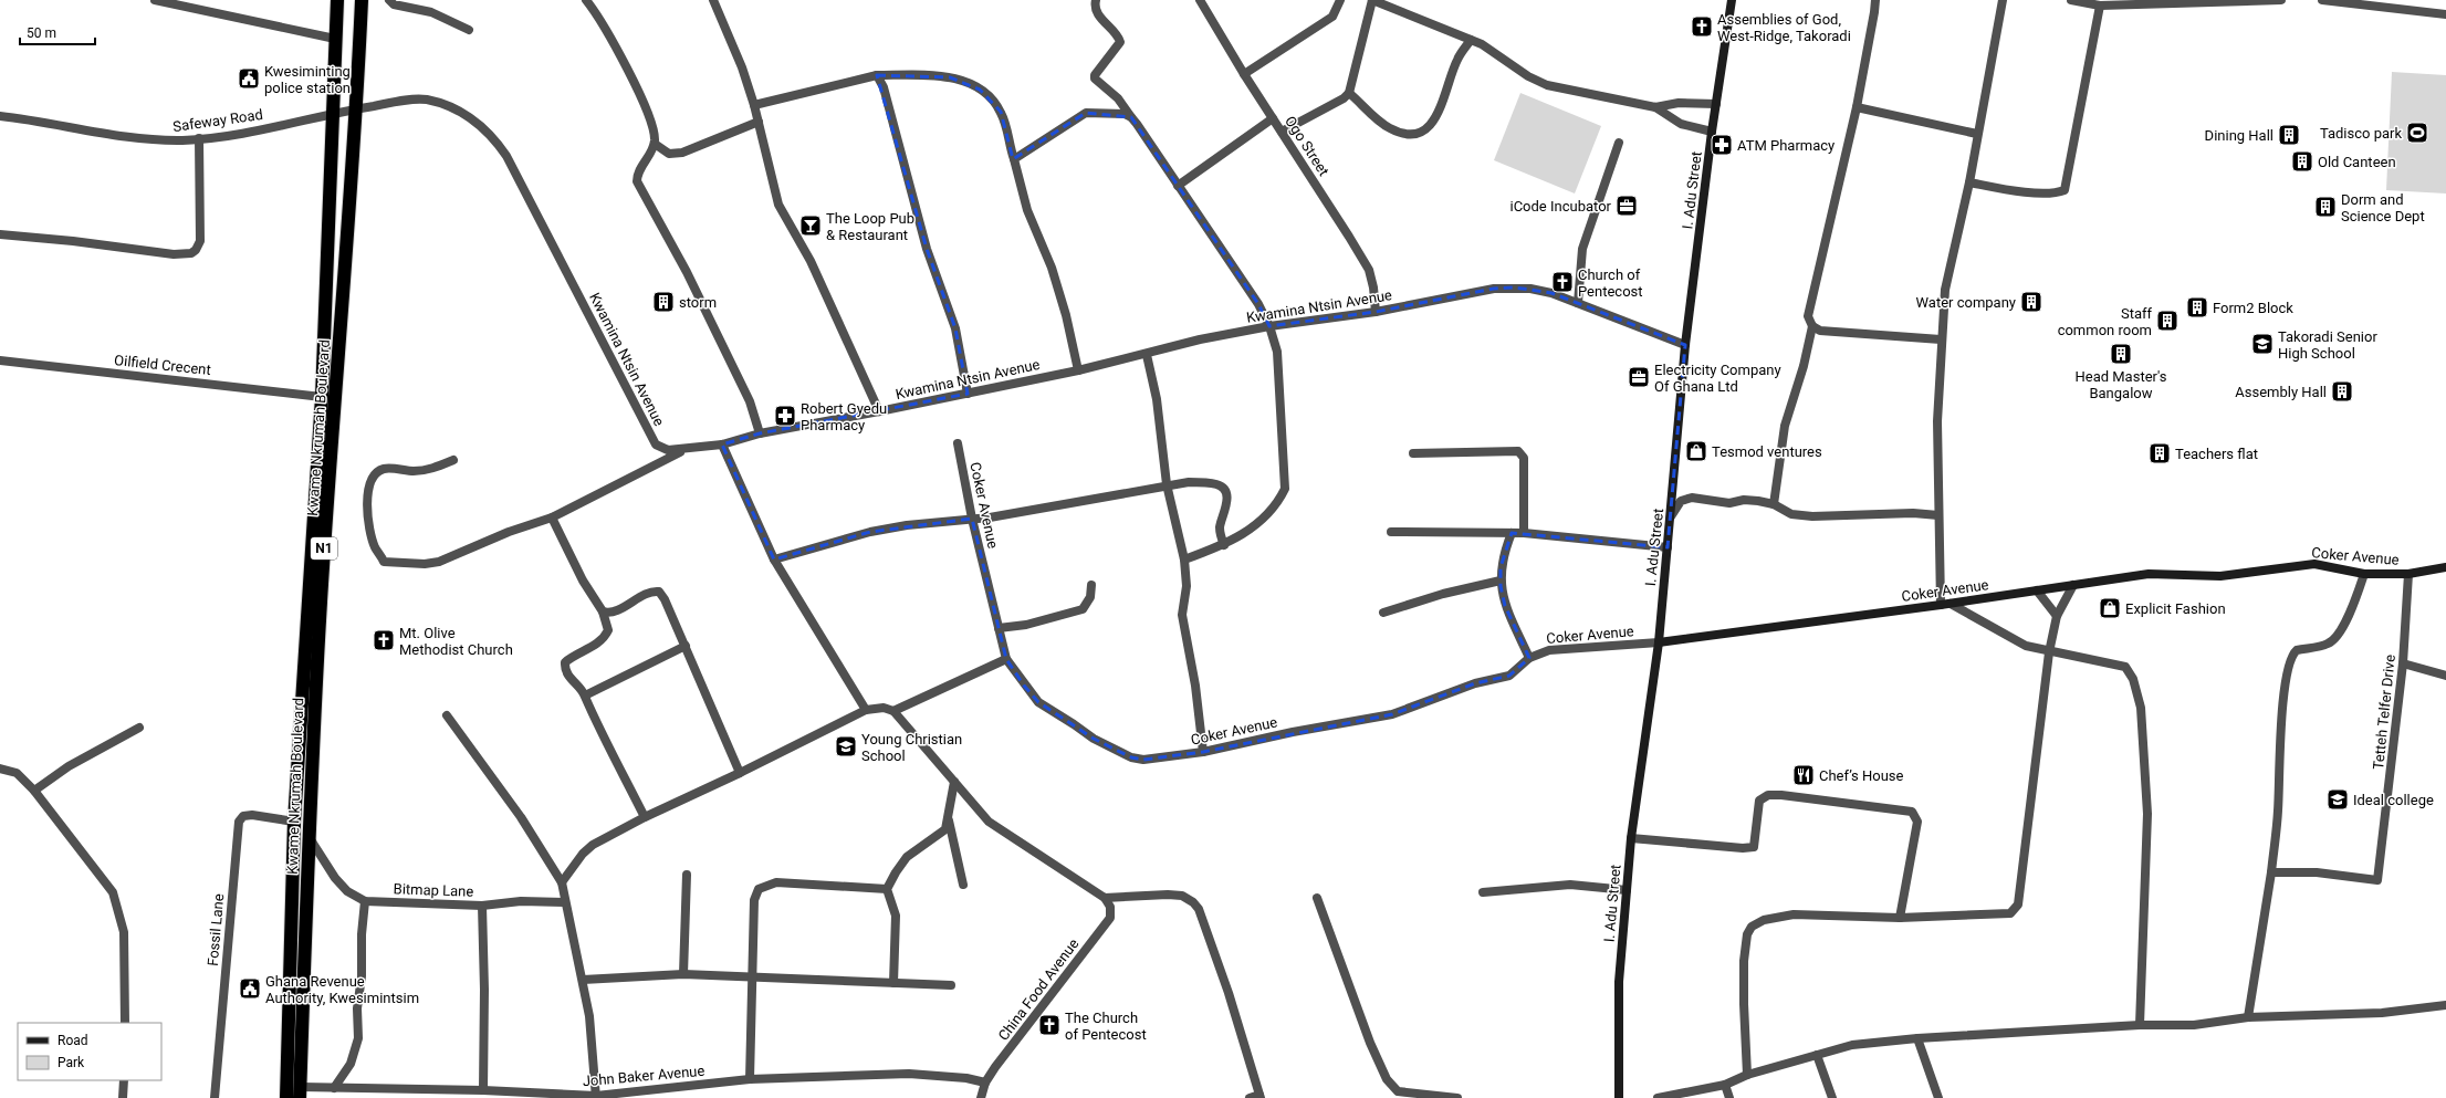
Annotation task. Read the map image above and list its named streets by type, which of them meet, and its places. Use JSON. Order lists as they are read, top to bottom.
{
  "streets": {
    "highway": ["Kwame Nkrumah Boulevard", "N1"],
    "street": [
      "Safeway Road",
      "Ogo Street",
      "I. Adu Street",
      "Kwamina Ntsin Avenue",
      "Oilfield Crecent",
      "Coker Avenue",
      "Tetteh Telfer Drive",
      "Bitmap Lane",
      "Fossil Lane",
      "China Food Avenue",
      "John Baker Avenue"
    ]
  },
  "crossings": [
    ["Safeway Road", "Kwamina Ntsin Avenue"],
    ["Safeway Road", "Kwame Nkrumah Boulevard"],
    ["Ogo Street", "Kwamina Ntsin Avenue"],
    ["I. Adu Street", "Kwamina Ntsin Avenue"],
    ["I. Adu Street", "Coker Avenue"],
    ["Kwamina Ntsin Avenue", "Kwame Nkrumah Boulevard"],
    ["Oilfield Crecent", "Kwame Nkrumah Boulevard"],
    ["Kwame Nkrumah Boulevard", "Bitmap Lane"],
    ["Kwame Nkrumah Boulevard", "Fossil Lane"],
    ["Kwame Nkrumah Boulevard", "John Baker Avenue"],
    ["Coker Avenue", "Tetteh Telfer Drive"],
    ["Bitmap Lane", "John Baker Avenue"],
    ["China Food Avenue", "John Baker Avenue"]
  ],
  "places": {
    "church": [
      "Assemblies of God, West-Ridge, Takoradi",
      "Church of Pentecost",
      "Mt. Olive Methodist Church",
      "The Church of Pentecost"
    ],
    "public building": ["Kwesiminting police station", "Ghana Revenue Authority, Kwesimintsim"],
    "sports": ["Tadisco park"],
    "building": [
      "Dining Hall",
      "Old Canteen",
      "Dorm and Science Dept",
      "storm",
      "Water company",
      "Form2 Block",
      "Staff common room",
      "Head Master's Bangalow",
      "Assembly Hall",
      "Teachers flat"
    ],
    "pharmacy": ["ATM Pharmacy", "Robert Gyedu Pharmacy"],
    "office": ["iCode Incubator", "Electricity Company Of Ghana Ltd"],
    "bar": ["The Loop Pub & Restaurant"],
    "school or university": ["Takoradi Senior High School", "Young Christian School", "Ideal college"],
    "shop": ["Tesmod ventures", "Explicit Fashion"],
    "restaurant": ["Chef’s House"]
  },
  "legend": ["Road", "Park"],
  "scale_bar": "50 m"
}
